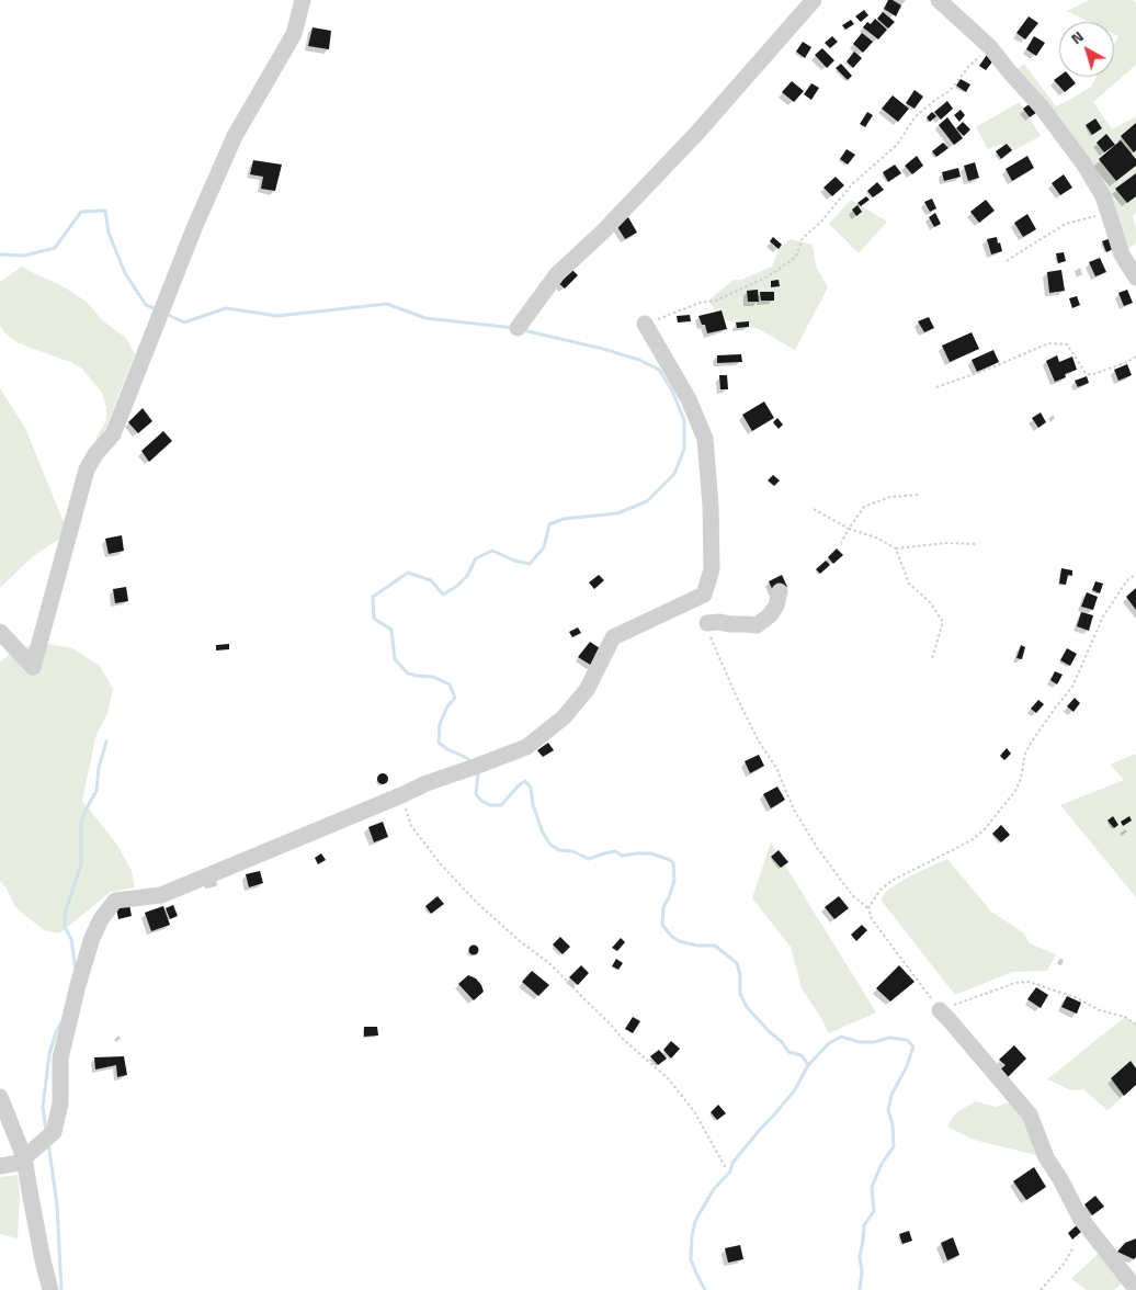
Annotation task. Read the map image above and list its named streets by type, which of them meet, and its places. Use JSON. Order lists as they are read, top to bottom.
{
  "north": "top left"
}
